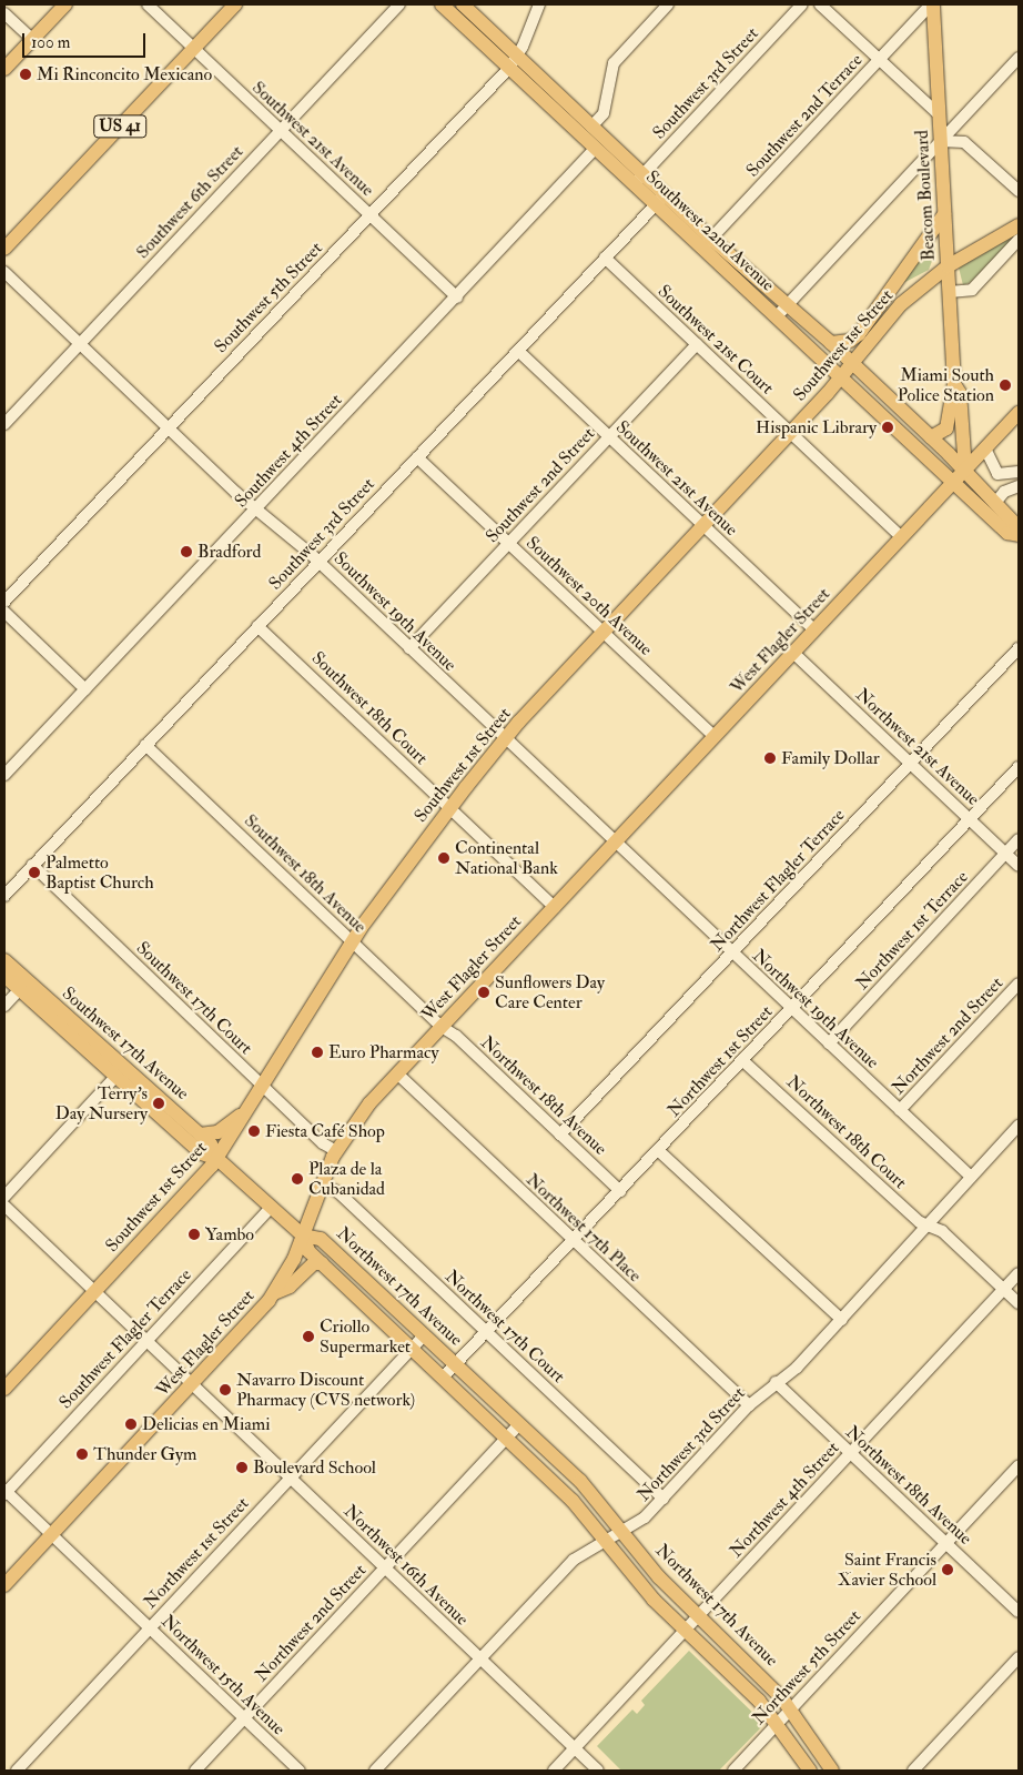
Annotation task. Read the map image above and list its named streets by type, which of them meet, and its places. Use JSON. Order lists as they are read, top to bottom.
{
  "streets": {
    "main road": [
      "US 41",
      "Beacom Boulevard",
      "Southwest 22nd Avenue",
      "Southwest 1st Street",
      "West Flagler Street",
      "Southwest 17th Avenue",
      "Northwest 17th Avenue"
    ],
    "street": [
      "Southwest 3rd Street",
      "Southwest 2nd Terrace",
      "Southwest 21st Avenue",
      "Southwest 6th Street",
      "Southwest 5th Street",
      "Southwest 21st Court",
      "Southwest 4th Street",
      "Southwest 2nd Street",
      "Southwest 20th Avenue",
      "Southwest 19th Avenue",
      "Southwest 18th Court",
      "Northwest 21st Avenue",
      "Southwest 18th Avenue",
      "Northwest Flagler Terrace",
      "Northwest 1st Terrace",
      "Southwest 17th Court",
      "Northwest 19th Avenue",
      "Northwest 2nd Street",
      "Northwest 1st Street",
      "Northwest 18th Avenue",
      "Northwest 18th Court",
      "Northwest 17th Place",
      "Northwest 17th Court",
      "Southwest Flagler Terrace",
      "Northwest 3rd Street",
      "Northwest 4th Street",
      "Northwest 16th Avenue",
      "Northwest 5th Street",
      "Northwest 15th Avenue"
    ]
  },
  "crossings": [
    ["Southwest 3rd Street", "Southwest 21st Avenue"],
    ["Southwest 3rd Street", "Southwest 22nd Avenue"],
    ["Southwest 3rd Street", "Southwest 21st Court"],
    ["Southwest 3rd Street", "Southwest 20th Avenue"],
    ["Southwest 3rd Street", "Southwest 19th Avenue"],
    ["Southwest 3rd Street", "Southwest 18th Court"],
    ["Southwest 3rd Street", "Southwest 18th Avenue"],
    ["Southwest 3rd Street", "Southwest 17th Court"],
    ["Southwest 2nd Terrace", "Beacom Boulevard"],
    ["Southwest 2nd Terrace", "Southwest 22nd Avenue"],
    ["US 41", "Southwest 21st Avenue"],
    ["Southwest 21st Avenue", "Southwest 6th Street"],
    ["Southwest 21st Avenue", "Southwest 5th Street"],
    ["Southwest 21st Avenue", "Southwest 1st Street"],
    ["Southwest 21st Avenue", "Southwest 4th Street"],
    ["Southwest 21st Avenue", "Southwest 2nd Street"],
    ["Southwest 21st Avenue", "West Flagler Street"],
    ["Beacom Boulevard", "Southwest 22nd Avenue"],
    ["Beacom Boulevard", "Southwest 1st Street"],
    ["Beacom Boulevard", "West Flagler Street"],
    ["Southwest 6th Street", "Southwest 19th Avenue"],
    ["Southwest 22nd Avenue", "Southwest 5th Street"],
    ["Southwest 22nd Avenue", "Southwest 1st Street"],
    ["Southwest 22nd Avenue", "Southwest 4th Street"],
    ["Southwest 22nd Avenue", "West Flagler Street"],
    ["Southwest 5th Street", "Southwest 19th Avenue"],
    ["Southwest 21st Court", "Southwest 1st Street"],
    ["Southwest 21st Court", "Southwest 2nd Street"],
    ["Southwest 21st Court", "West Flagler Street"],
    ["Southwest 1st Street", "Southwest 20th Avenue"],
    ["Southwest 1st Street", "Southwest 19th Avenue"],
    ["Southwest 1st Street", "Southwest 18th Court"],
    ["Southwest 1st Street", "Southwest 18th Avenue"],
    ["Southwest 1st Street", "Southwest 17th Court"],
    ["Southwest 1st Street", "Southwest 17th Avenue"],
    ["Southwest 1st Street", "Northwest 16th Avenue"],
    ["Southwest 4th Street", "Southwest 19th Avenue"],
    ["Southwest 2nd Street", "Southwest 20th Avenue"],
    ["Southwest 2nd Street", "Southwest 19th Avenue"],
    ["Southwest 20th Avenue", "West Flagler Street"],
    ["Southwest 19th Avenue", "West Flagler Street"],
    ["Southwest 19th Avenue", "Northwest 19th Avenue"],
    ["West Flagler Street", "Southwest 18th Court"],
    ["West Flagler Street", "Northwest 21st Avenue"],
    ["West Flagler Street", "Southwest 18th Avenue"],
    ["West Flagler Street", "Southwest 17th Court"],
    ["West Flagler Street", "Northwest 19th Avenue"],
    ["West Flagler Street", "Southwest 17th Avenue"],
    ["West Flagler Street", "Northwest 18th Avenue"],
    ["West Flagler Street", "Northwest 17th Place"],
    ["West Flagler Street", "Northwest 17th Avenue"],
    ["West Flagler Street", "Northwest 17th Court"],
    ["West Flagler Street", "Northwest 16th Avenue"],
    ["West Flagler Street", "Northwest 15th Avenue"],
    ["Northwest 21st Avenue", "Northwest Flagler Terrace"],
    ["Northwest 21st Avenue", "Northwest 1st Terrace"],
    ["Northwest 21st Avenue", "Northwest 1st Street"],
    ["Southwest 18th Avenue", "Northwest 18th Avenue"],
    ["Northwest Flagler Terrace", "Northwest 19th Avenue"],
    ["Northwest Flagler Terrace", "Northwest 18th Avenue"],
    ["Northwest 1st Terrace", "Northwest 19th Avenue"],
    ["Northwest 19th Avenue", "Northwest 2nd Street"],
    ["Northwest 19th Avenue", "Northwest 1st Street"],
    ["Northwest 19th Avenue", "Northwest 3rd Street"],
    ["Northwest 2nd Street", "Northwest 17th Avenue"],
    ["Northwest 2nd Street", "Northwest 16th Avenue"],
    ["Northwest 2nd Street", "Northwest 15th Avenue"],
    ["Southwest 17th Avenue", "Northwest 17th Avenue"],
    ["Southwest 17th Avenue", "Southwest Flagler Terrace"],
    ["Northwest 1st Street", "Northwest 18th Avenue"],
    ["Northwest 1st Street", "Northwest 18th Court"],
    ["Northwest 1st Street", "Northwest 17th Place"],
    ["Northwest 1st Street", "Northwest 17th Avenue"],
    ["Northwest 1st Street", "Northwest 17th Court"],
    ["Northwest 1st Street", "Northwest 16th Avenue"],
    ["Northwest 1st Street", "Northwest 15th Avenue"],
    ["Northwest 18th Avenue", "Northwest 3rd Street"],
    ["Northwest 18th Avenue", "Northwest 4th Street"],
    ["Northwest 18th Avenue", "Northwest 5th Street"],
    ["Northwest 18th Court", "Northwest 3rd Street"],
    ["Northwest 17th Place", "Northwest 3rd Street"],
    ["Northwest 17th Avenue", "Northwest 3rd Street"],
    ["Northwest 17th Avenue", "Northwest 4th Street"],
    ["Northwest 17th Avenue", "Northwest 5th Street"],
    ["Northwest 17th Court", "Northwest 3rd Street"],
    ["Southwest Flagler Terrace", "Northwest 16th Avenue"],
    ["Southwest Flagler Terrace", "Northwest 15th Avenue"],
    ["Northwest 3rd Street", "Northwest 16th Avenue"],
    ["Northwest 4th Street", "Northwest 16th Avenue"]
  ],
  "places": [
    "Mi Rinconcito Mexicano",
    "Miami South Police Station",
    "Hispanic Library",
    "Bradford",
    "Family Dollar",
    "Continental National Bank",
    "Palmetto Baptist Church",
    "Sunflowers Day Care Center",
    "Euro Pharmacy",
    "Terry's Day Nursery",
    "Fiesta Café Shop",
    "Plaza de la Cubanidad",
    "Yambo",
    "Criollo Supermarket",
    "Navarro Discount Pharmacy (CVS network)",
    "Delicias en Miami",
    "Thunder Gym",
    "Boulevard School",
    "Saint Francis Xavier School"
  ],
  "scale_bar": "100 m"
}
